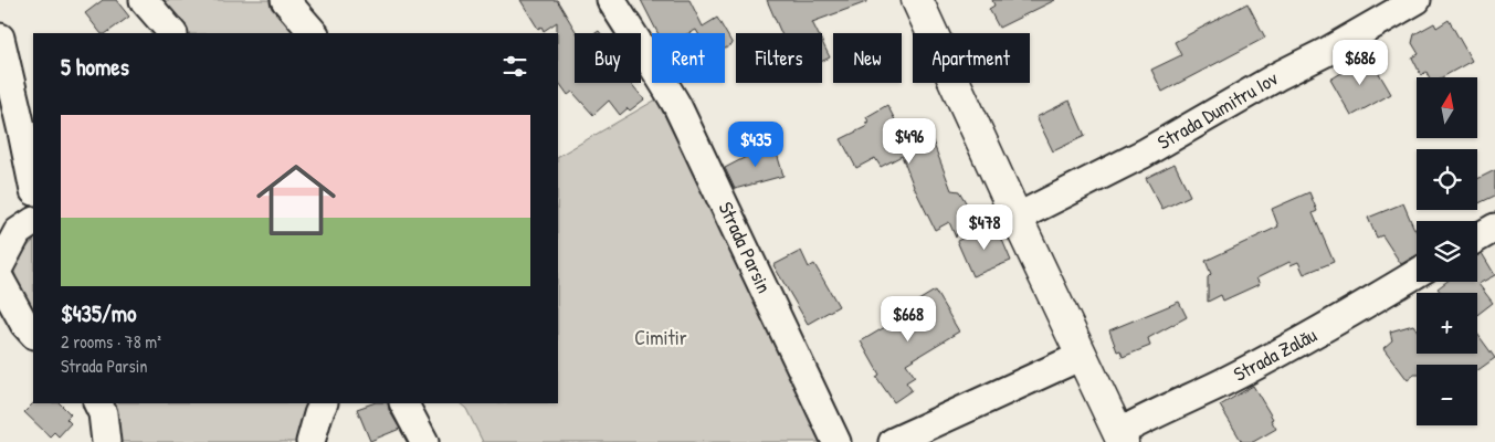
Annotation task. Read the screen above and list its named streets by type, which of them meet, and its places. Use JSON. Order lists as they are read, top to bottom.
{
  "streets": {
    "street": ["Strada Dumitru Iov", "Strada Parsin", "Strada Zalău"]
  },
  "parks": ["Cimitir"],
  "north": "top",
  "page": {
    "chip": [
      "Buy",
      "Rent",
      "Filters",
      "New",
      "Apartment"
    ],
    "heading": "5 homes",
    "price": [
      "$686",
      "$496",
      "$435",
      "$478",
      "$668"
    ],
    "map_buttons": ["+", "−"],
    "list": [
      {
        "name": "$435/mo",
        "note": "2 rooms · 78 m² · Strada Parsin"
      }
    ]
  }
}
